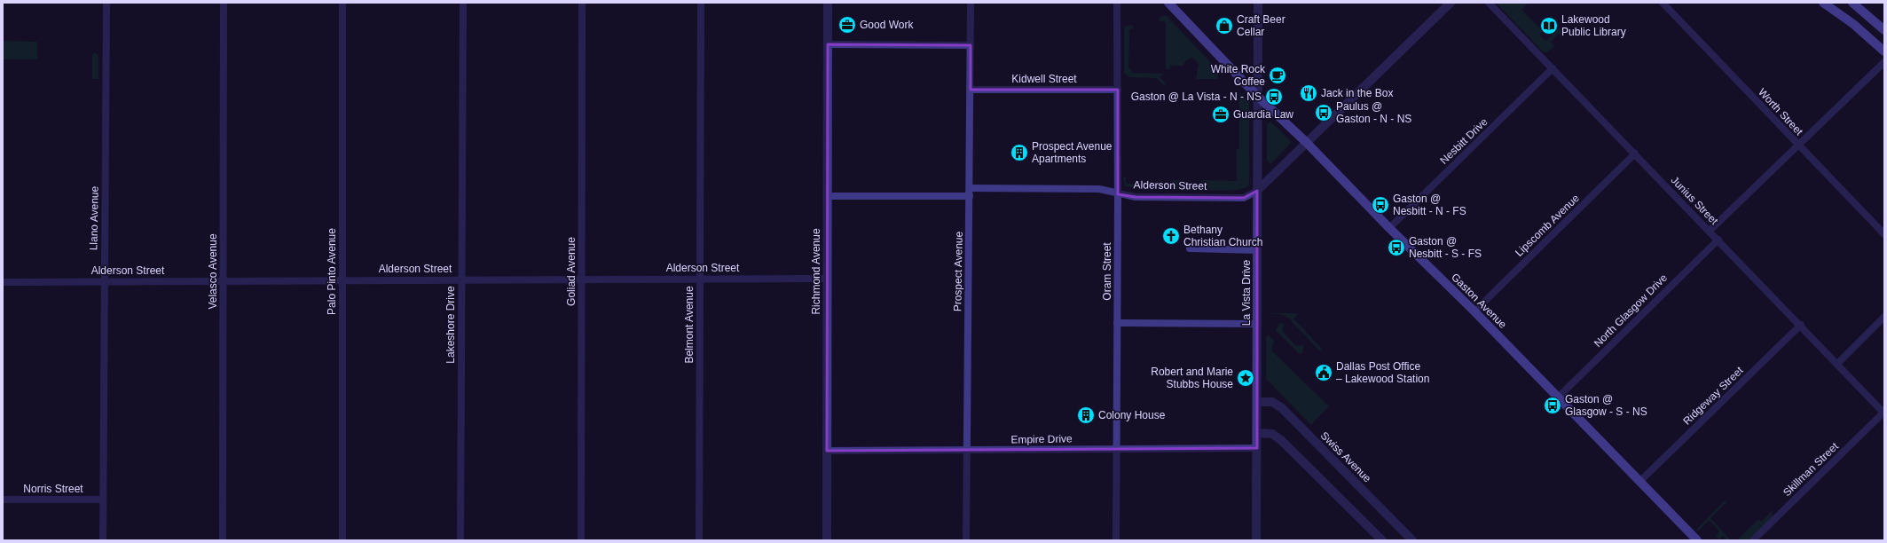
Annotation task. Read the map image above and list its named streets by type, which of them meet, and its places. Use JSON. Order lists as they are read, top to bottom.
{
  "streets": {
    "main road": ["Gaston Avenue"],
    "street": [
      "Kidwell Street",
      "Worth Street",
      "Nesbitt Drive",
      "Alderson Street",
      "Junius Street",
      "Llano Avenue",
      "Lipscomb Avenue",
      "Velasco Avenue",
      "Palo Pinto Avenue",
      "Goliad Avenue",
      "Richmond Avenue",
      "Prospect Avenue",
      "Oram Street",
      "La Vista Drive",
      "North Glasgow Drive",
      "Lakeshore Drive",
      "Belmont Avenue",
      "Ridgeway Street",
      "Empire Drive",
      "Swiss Avenue",
      "Skillman Street",
      "Norris Street"
    ]
  },
  "crossings": [
    ["Kidwell Street", "Prospect Avenue"],
    ["Kidwell Street", "Oram Street"],
    ["Nesbitt Drive", "Junius Street"],
    ["Nesbitt Drive", "Gaston Avenue"],
    ["Alderson Street", "Llano Avenue"],
    ["Alderson Street", "Velasco Avenue"],
    ["Alderson Street", "Palo Pinto Avenue"],
    ["Alderson Street", "Goliad Avenue"],
    ["Alderson Street", "Richmond Avenue"],
    ["Alderson Street", "Prospect Avenue"],
    ["Alderson Street", "Oram Street"],
    ["Alderson Street", "La Vista Drive"],
    ["Alderson Street", "Gaston Avenue"],
    ["Alderson Street", "Lakeshore Drive"],
    ["Alderson Street", "Belmont Avenue"],
    ["Junius Street", "Lipscomb Avenue"],
    ["Junius Street", "North Glasgow Drive"],
    ["Junius Street", "Ridgeway Street"],
    ["Junius Street", "Skillman Street"],
    ["Llano Avenue", "Norris Street"],
    ["Lipscomb Avenue", "Gaston Avenue"],
    ["Richmond Avenue", "Empire Drive"],
    ["Prospect Avenue", "Empire Drive"],
    ["Oram Street", "Empire Drive"],
    ["La Vista Drive", "Gaston Avenue"],
    ["La Vista Drive", "Empire Drive"],
    ["La Vista Drive", "Swiss Avenue"],
    ["Gaston Avenue", "North Glasgow Drive"],
    ["Gaston Avenue", "Ridgeway Street"]
  ],
  "places": {
    "office": ["Good Work", "Guardia Law"],
    "shop": ["Craft Beer Cellar"],
    "library": ["Lakewood Public Library"],
    "cafe": ["White Rock Coffee"],
    "restaurant": ["Jack in the Box"],
    "bus stop": [
      "Gaston @ La Vista - N - NS",
      "Paulus @ Gaston - N - NS",
      "Gaston @ Nesbitt - N - FS",
      "Gaston @ Nesbitt - S - FS",
      "Gaston @ Glasgow - S - NS"
    ],
    "building": ["Prospect Avenue Apartments", "Colony House"],
    "church": ["Bethany Christian Church"],
    "public building": ["Dallas Post Office – Lakewood Station"],
    "place": ["Robert and Marie Stubbs House"]
  }
}
